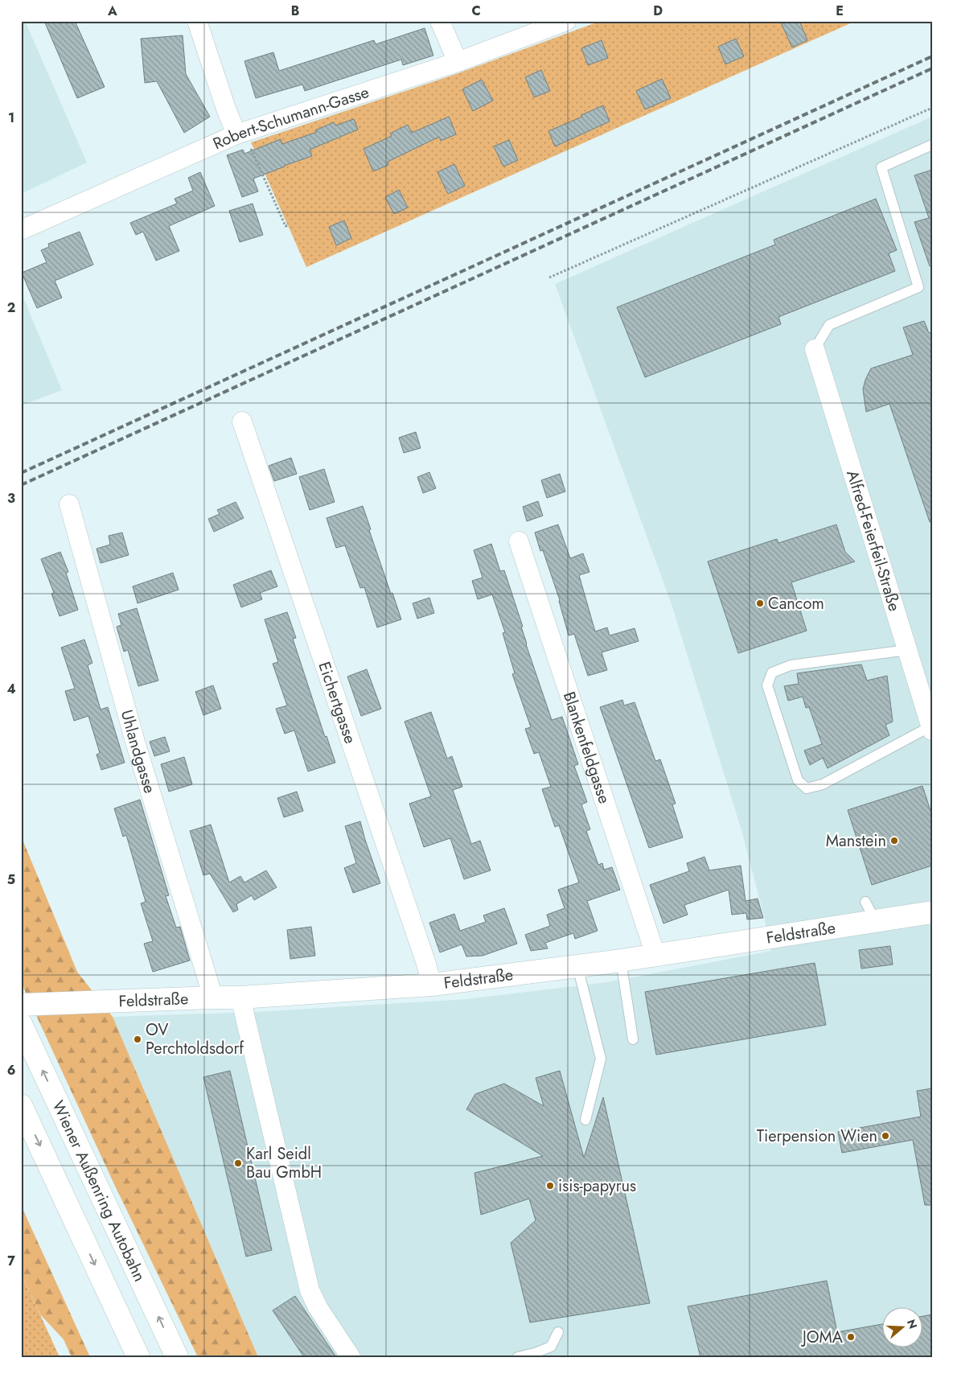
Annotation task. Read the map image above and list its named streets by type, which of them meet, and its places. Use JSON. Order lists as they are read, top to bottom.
{
  "streets": {
    "main road": ["Feldstraße", "Wiener Außenring Autobahn"],
    "street": [
      "Robert-Schumann-Gasse",
      "Alfred-Feierfeil-Straße",
      "Eichertgasse",
      "Blankenfeldgasse",
      "Uhlandgasse"
    ]
  },
  "crossings": [
    ["Eichertgasse", "Feldstraße"],
    ["Blankenfeldgasse", "Feldstraße"],
    ["Uhlandgasse", "Feldstraße"]
  ],
  "places": [
    "Cancom",
    "Manstein",
    "OV Perchtoldsdorf",
    "Tierpension Wien",
    "Karl Seidl Bau GmbH",
    "isis-papyrus",
    "JOMA"
  ],
  "north": "right",
  "grid": {
    "columns": [
      "A",
      "B",
      "C",
      "D",
      "E"
    ],
    "rows": [
      "1",
      "2",
      "3",
      "4",
      "5",
      "6",
      "7"
    ]
  }
}
